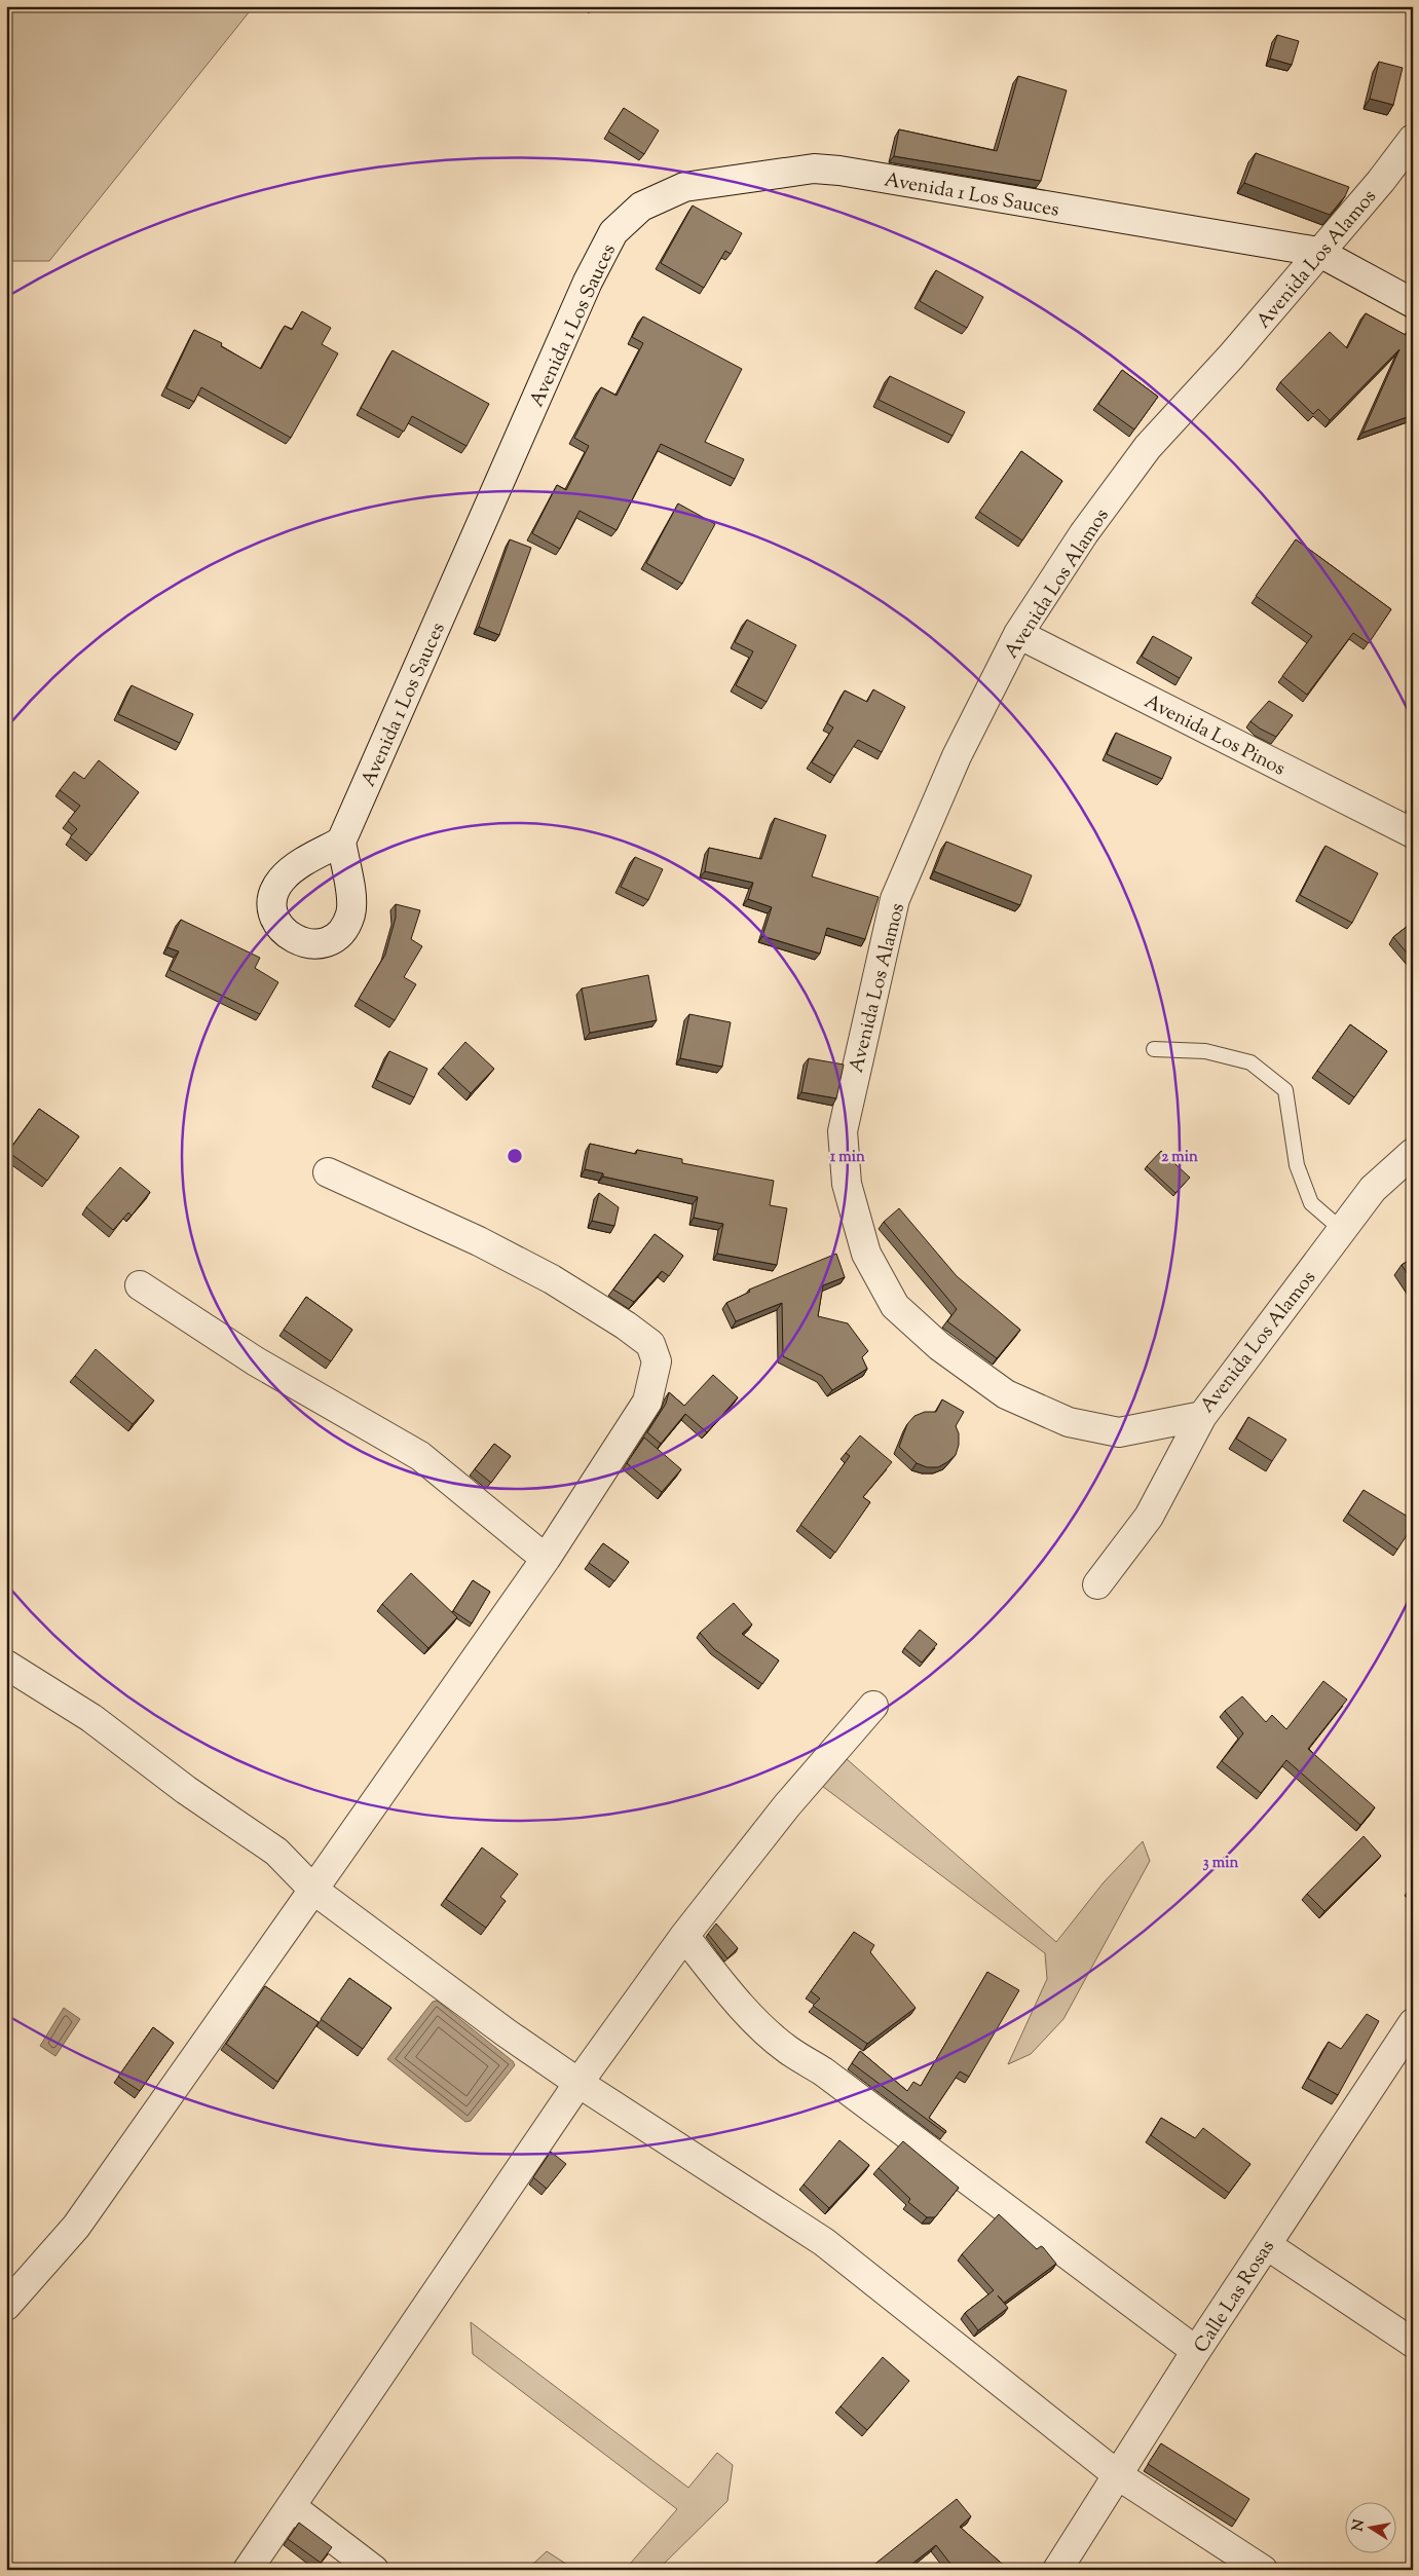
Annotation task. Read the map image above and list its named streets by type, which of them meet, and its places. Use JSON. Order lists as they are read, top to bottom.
{
  "streets": {
    "street": [
      "Avenida 1 Los Sauces",
      "Avenida Los Alamos",
      "Avenida Los Pinos",
      "Calle Las Rosas"
    ]
  },
  "crossings": [
    ["Avenida 1 Los Sauces", "Avenida Los Alamos"],
    ["Avenida Los Alamos", "Avenida Los Pinos"]
  ],
  "north": "left",
  "rings": ["1 min", "2 min", "3 min"]
}
